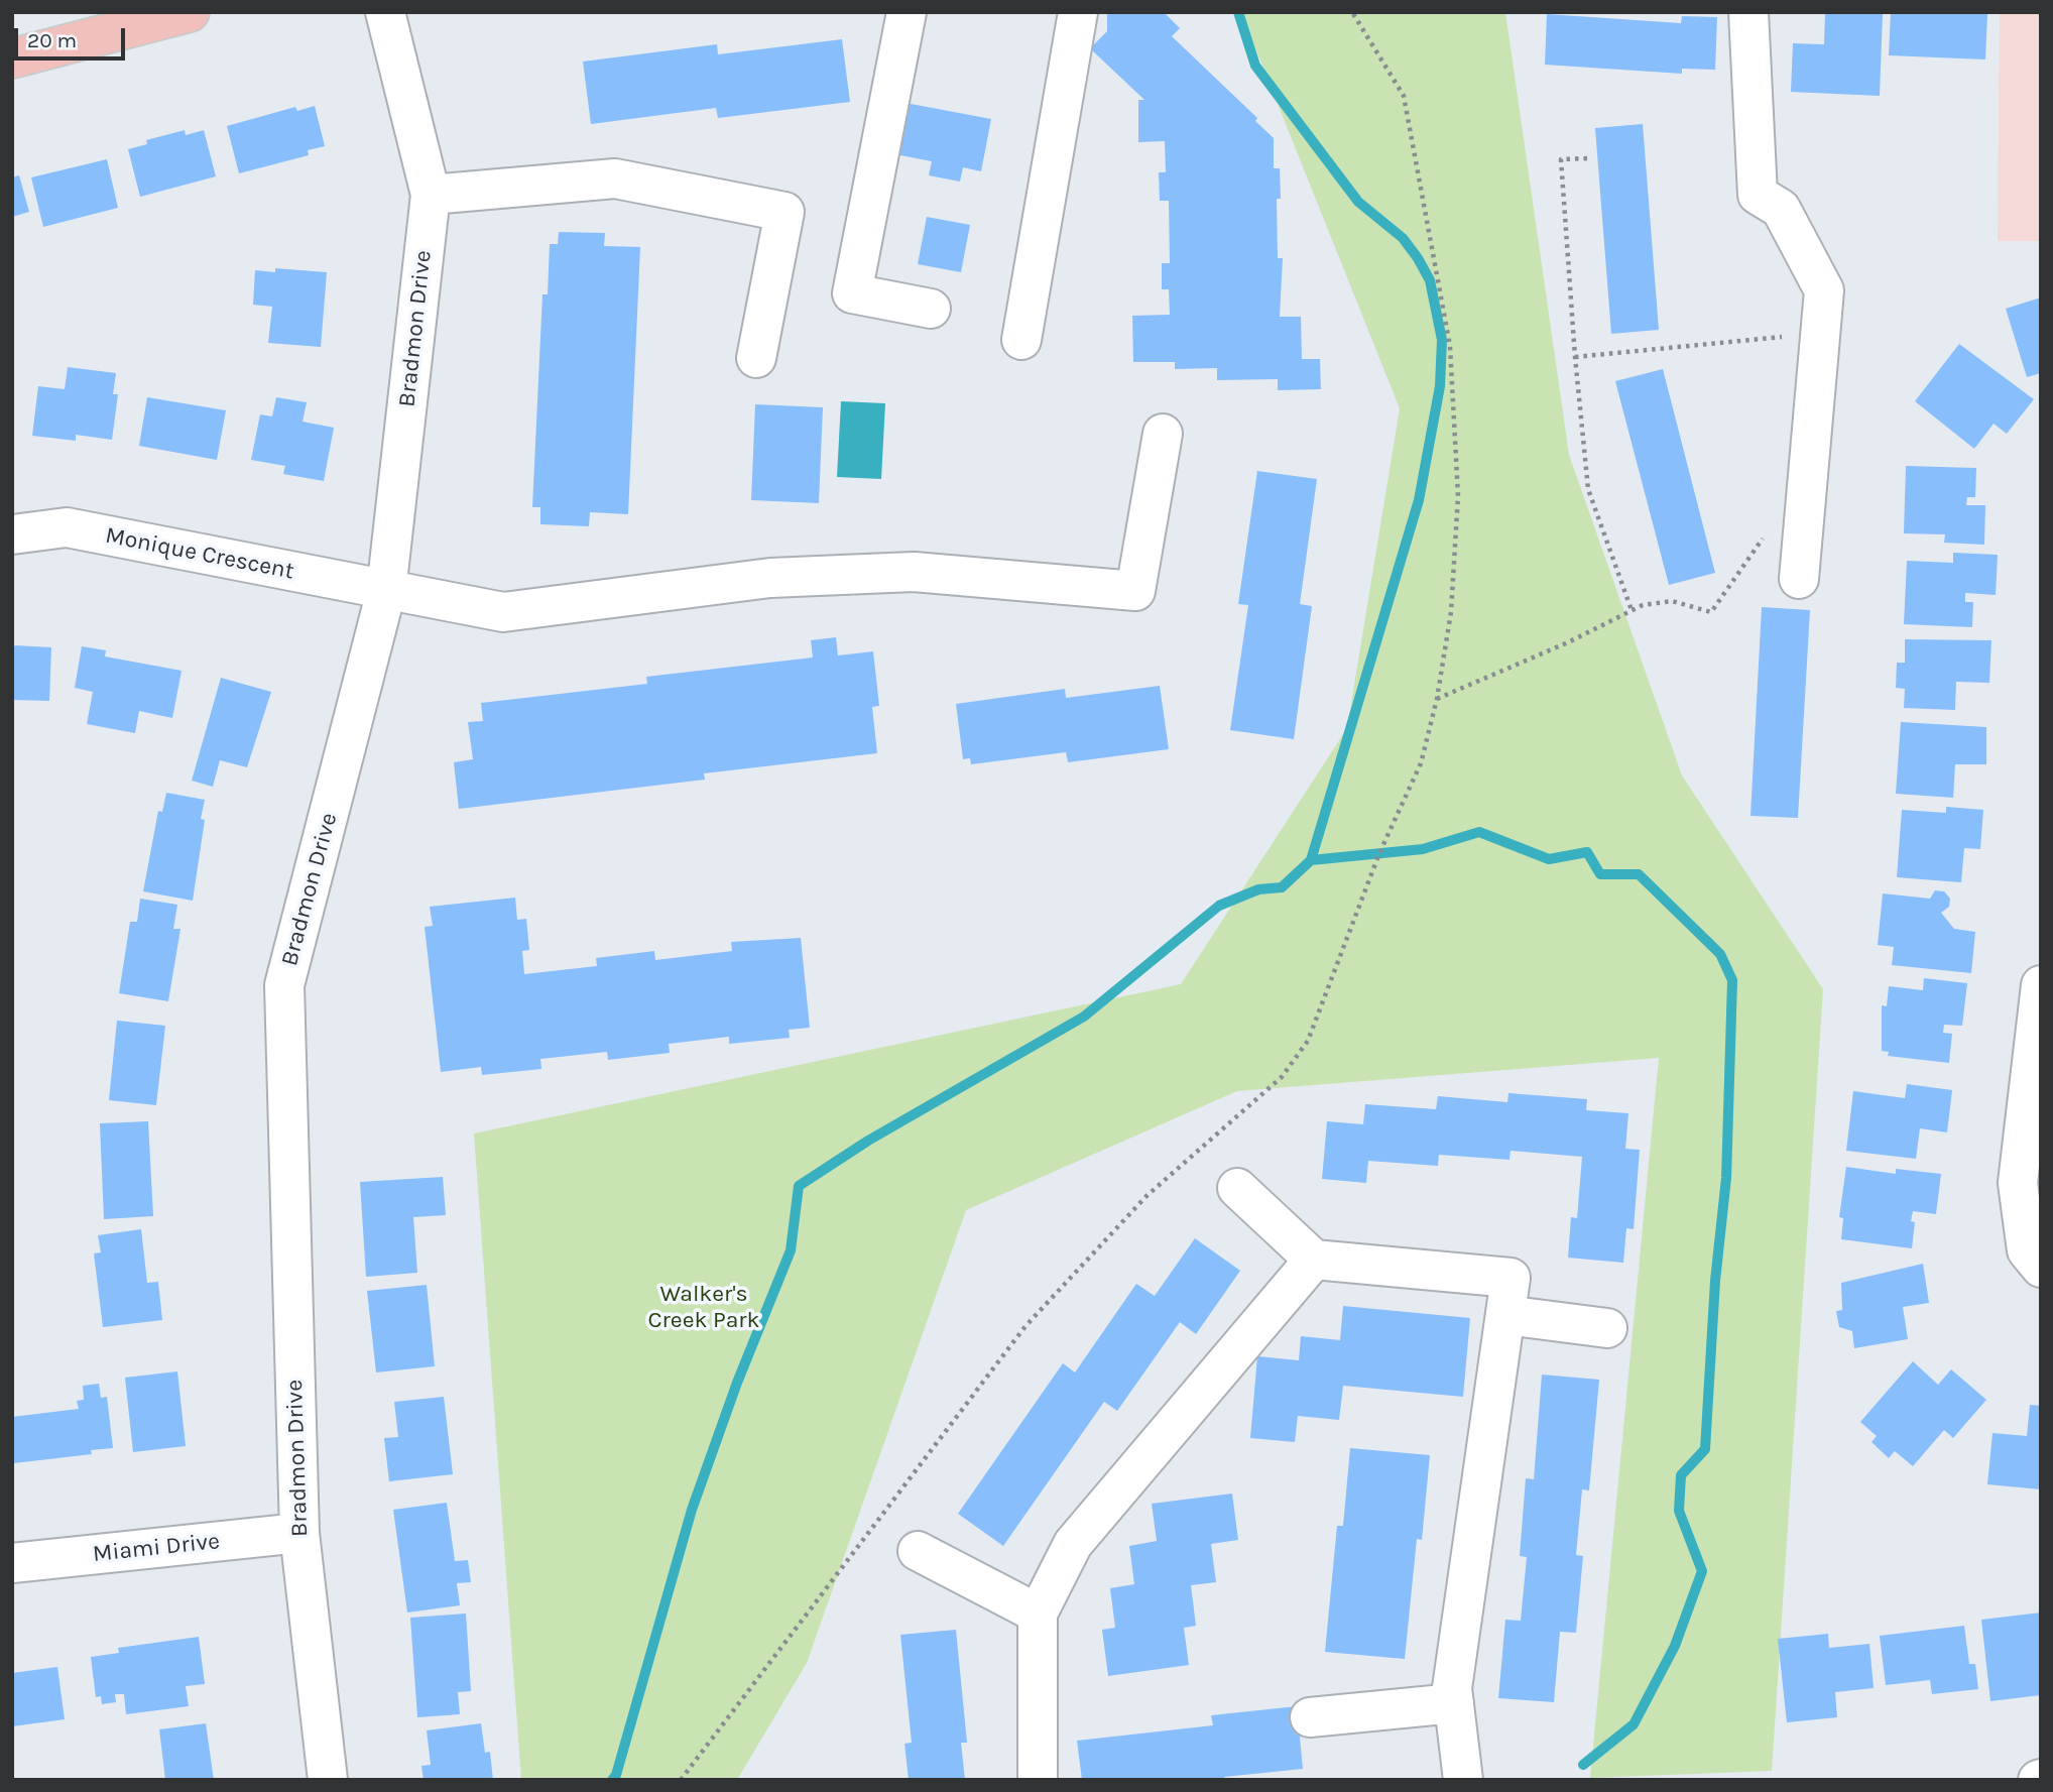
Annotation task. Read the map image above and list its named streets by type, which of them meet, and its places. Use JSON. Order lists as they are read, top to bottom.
{
  "streets": {
    "street": ["Bradmon Drive", "Monique Crescent", "Miami Drive"]
  },
  "crossings": [
    ["Bradmon Drive", "Monique Crescent"],
    ["Bradmon Drive", "Miami Drive"]
  ],
  "parks": ["Walker's Creek Park"],
  "scale_bar": "20 m"
}
